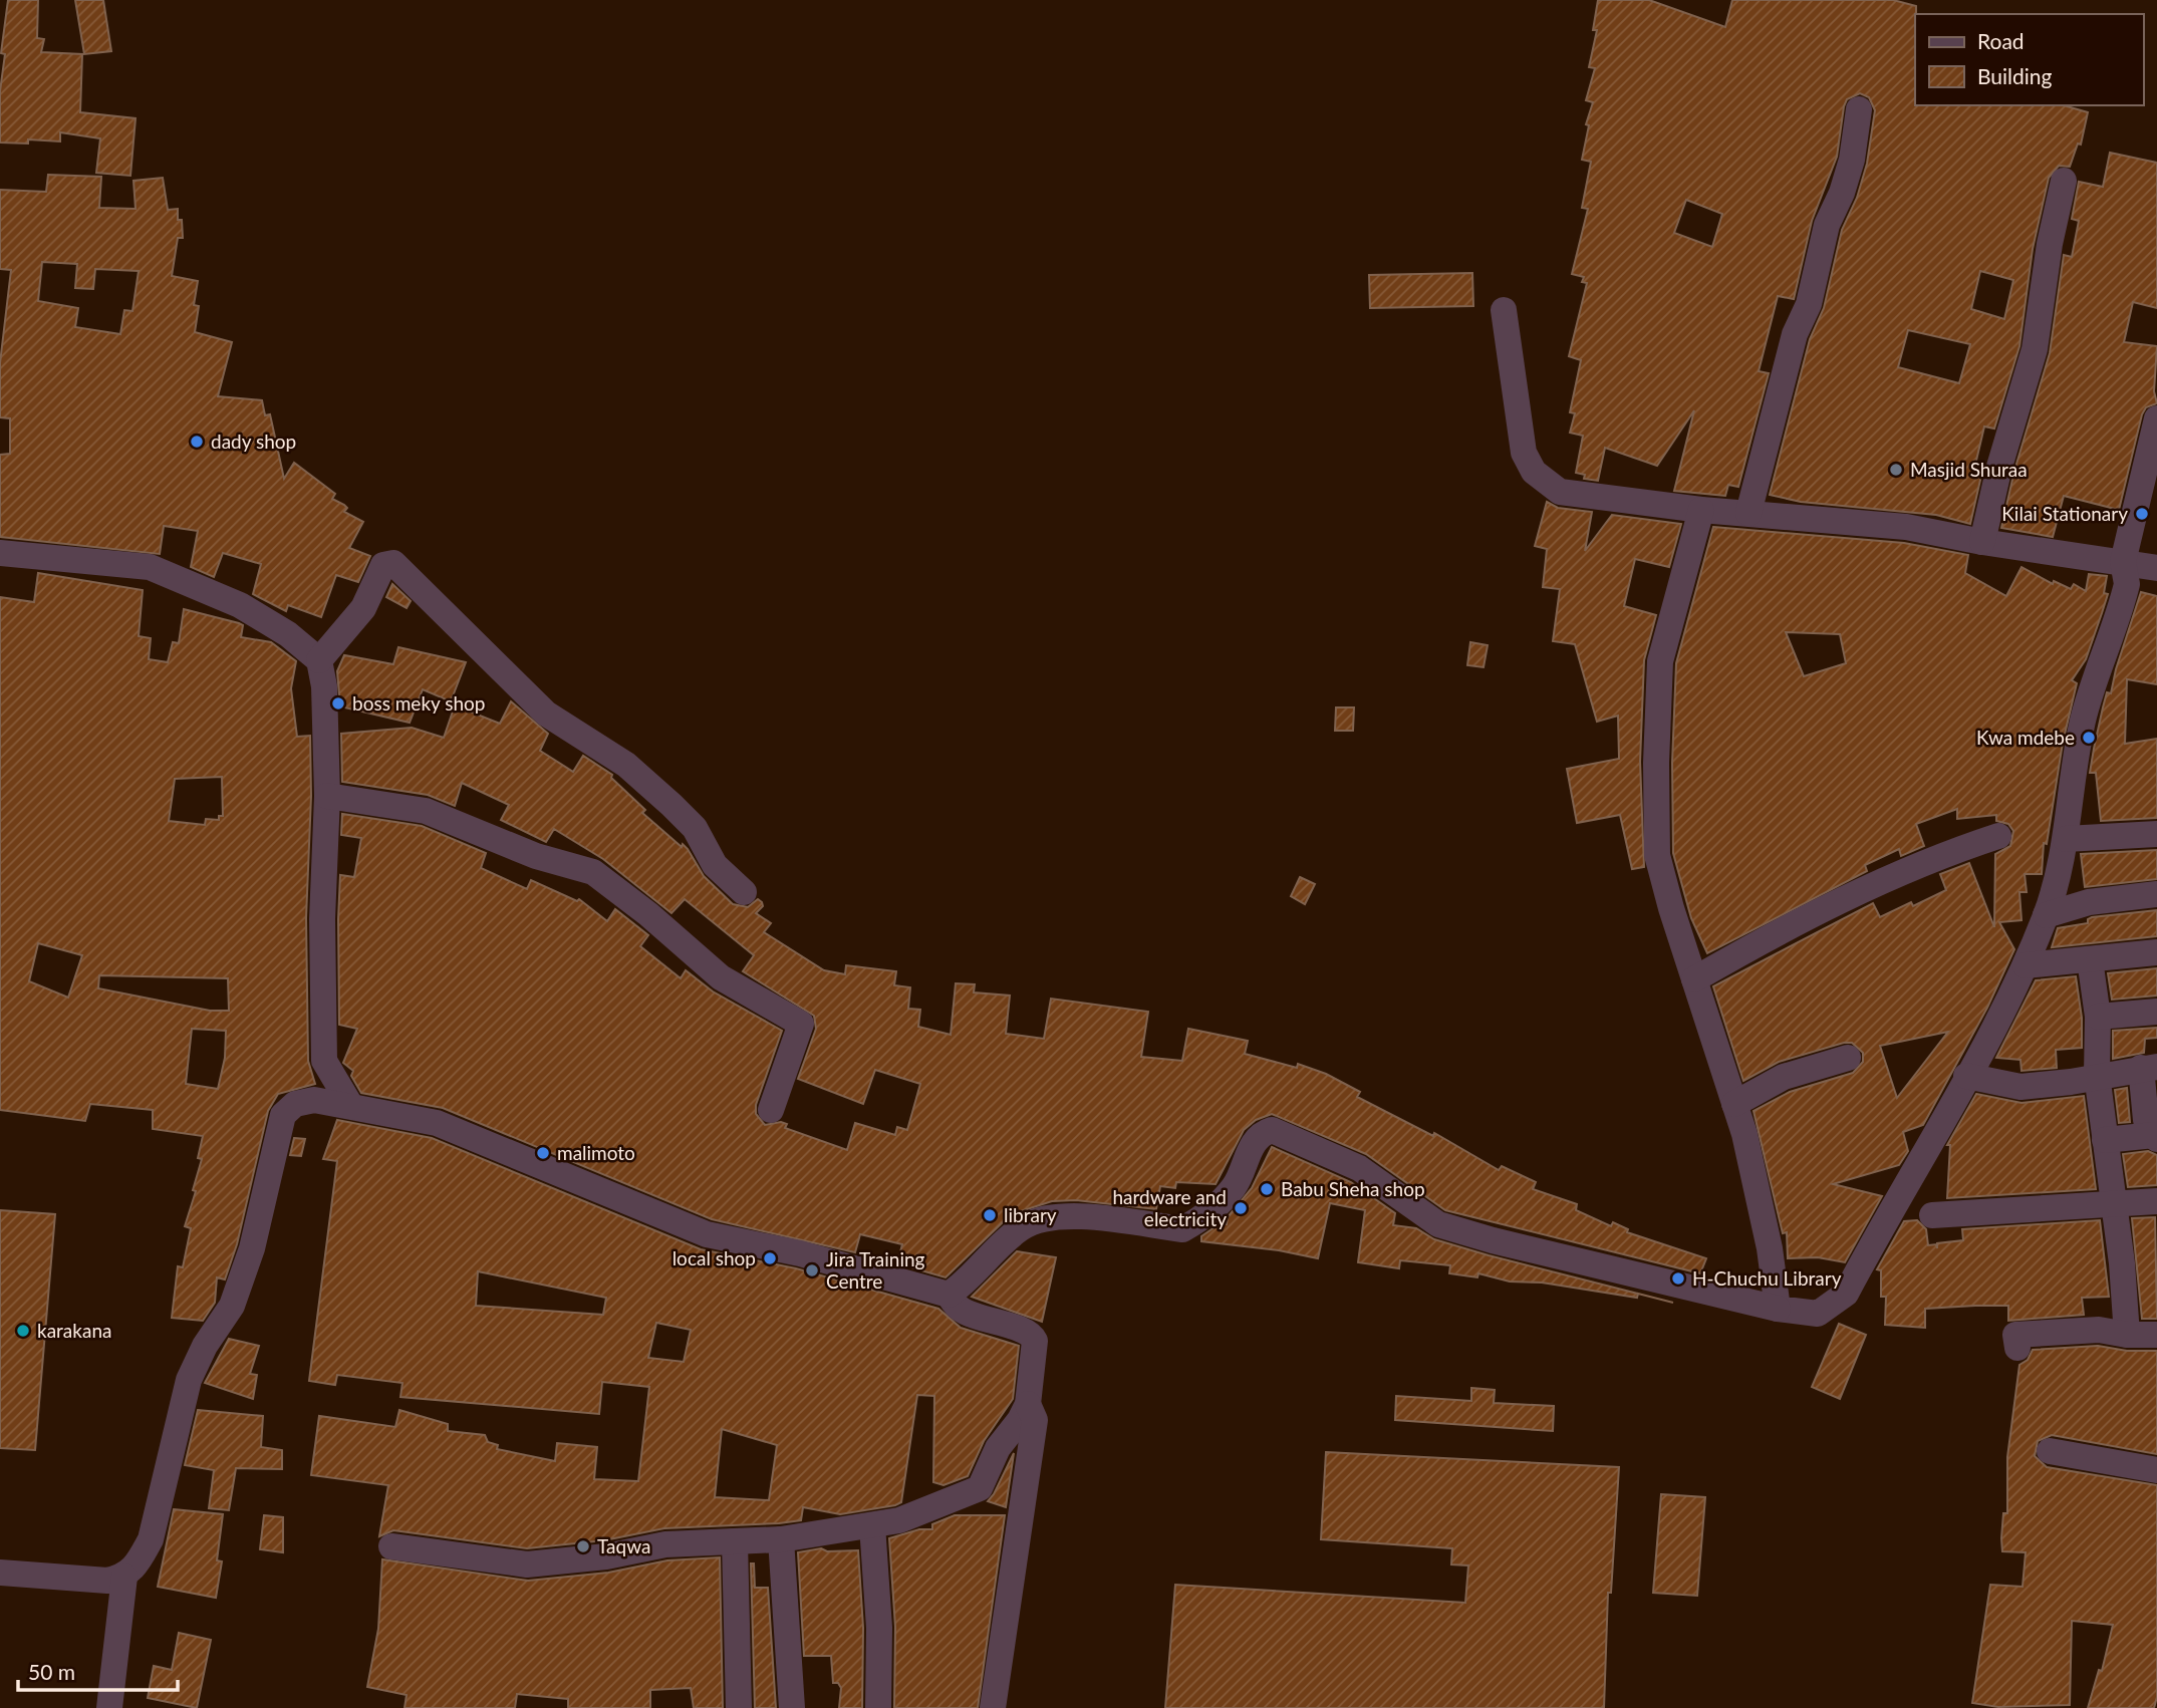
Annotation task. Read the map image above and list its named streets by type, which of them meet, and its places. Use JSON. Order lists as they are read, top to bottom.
{
  "places": [
    "dady shop",
    "Masjid Shuraa",
    "Kilai Stationary",
    "boss meky shop",
    "Kwa mdebe",
    "malimoto",
    "Babu Sheha shop",
    "hardware and electricity",
    "library",
    "local shop",
    "Jira Training Centre",
    "H-Chuchu Library",
    "karakana",
    "Taqwa"
  ],
  "legend": ["Road", "Building"],
  "scale_bar": "50 m"
}
